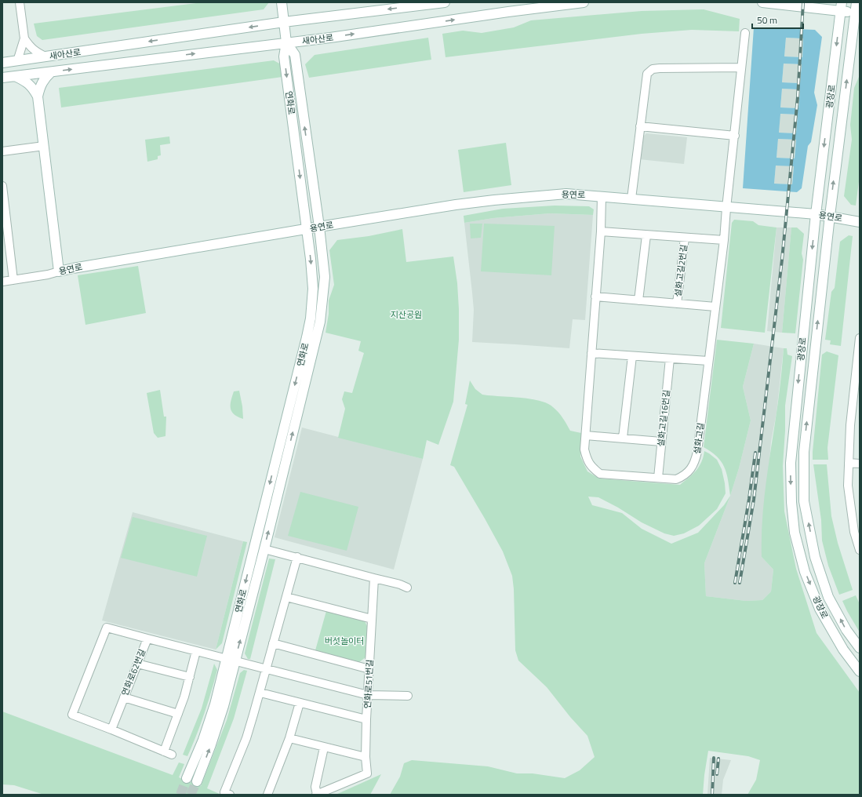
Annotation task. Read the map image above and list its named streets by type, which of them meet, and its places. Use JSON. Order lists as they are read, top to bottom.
{
  "streets": {
    "street": [
      "새아산로",
      "광장로",
      "연화로",
      "용연로",
      "설화고길2번길",
      "설화고길16번길",
      "설화고길",
      "연화로62번길",
      "연화로51번길"
    ]
  },
  "crossings": [
    ["새아산로", "연화로"],
    ["새아산로", "용연로"],
    ["광장로", "용연로"],
    ["연화로", "용연로"],
    ["연화로", "연화로62번길"],
    ["용연로", "설화고길"],
    ["설화고길2번길", "설화고길"],
    ["설화고길16번길", "설화고길"]
  ],
  "parks": ["지산공원", "버섯놀이터"],
  "scale_bar": "50 m"
}
